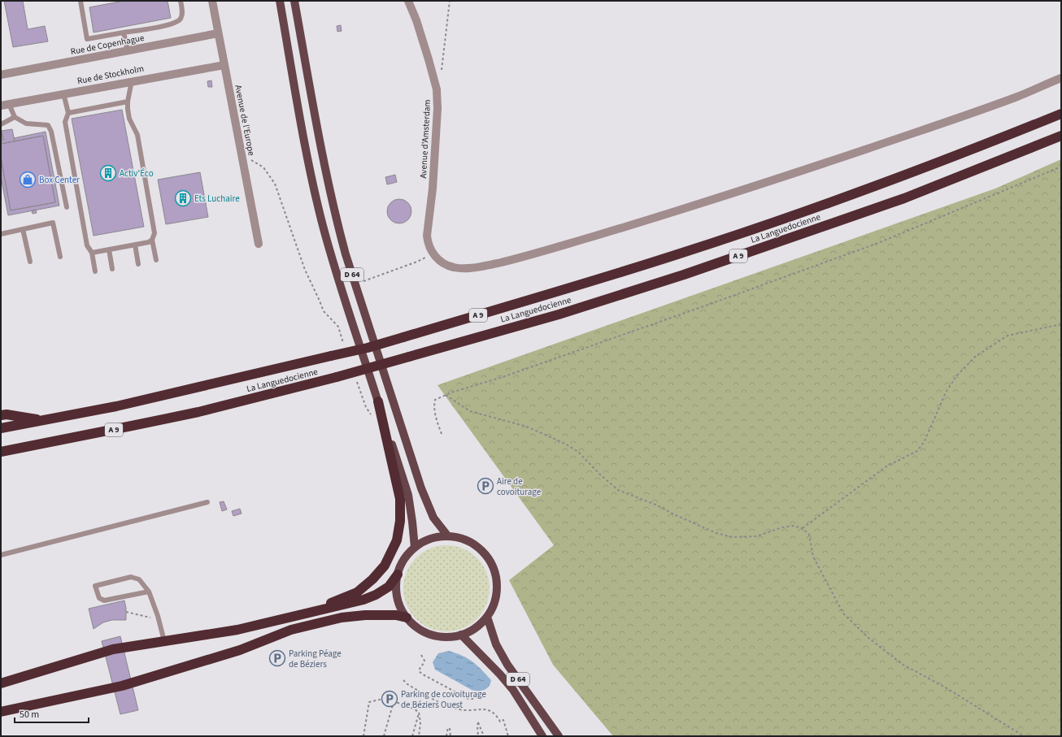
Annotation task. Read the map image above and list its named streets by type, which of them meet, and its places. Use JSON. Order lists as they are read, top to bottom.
{
  "streets": {
    "highway": ["La Languedocienne", "A 9"],
    "main road": ["D 64"],
    "street": [
      "Rue de Copenhague",
      "Rue de Stockholm",
      "Avenue de l'Europe",
      "Avenue d'Amsterdam"
    ]
  },
  "crossings": [
    ["Rue de Copenhague", "Avenue de l'Europe"],
    ["Rue de Stockholm", "Avenue de l'Europe"]
  ],
  "places": {
    "building": ["Activ'Éco", "Ets Luchaire"],
    "shop": ["Box Center"],
    "parking": ["Aire de covoiturage", "Parking Péage de Béziers", "Parking de covoiturage de Béziers Ouest"]
  },
  "scale_bar": "50 m"
}
